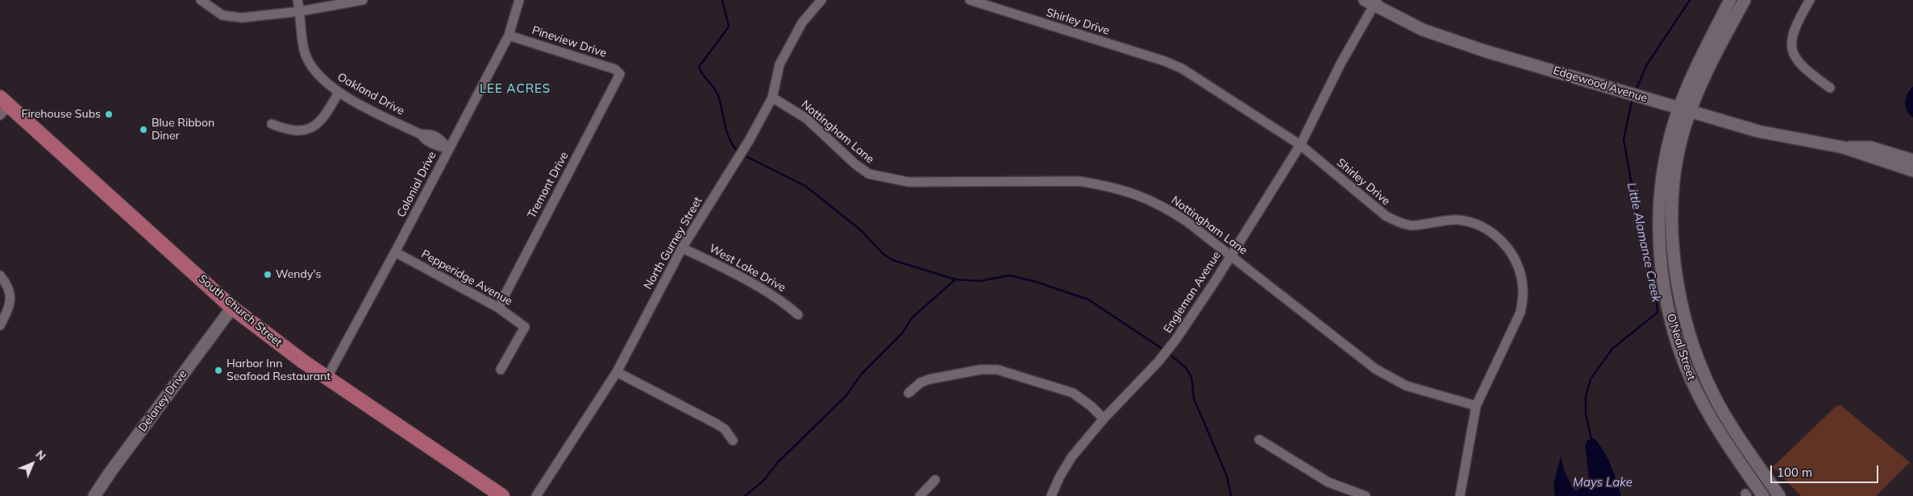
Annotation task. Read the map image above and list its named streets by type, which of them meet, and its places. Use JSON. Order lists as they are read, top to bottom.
{
  "streets": {
    "main road": ["South Church Street"],
    "street": [
      "Shirley Drive",
      "Pineview Drive",
      "Edgewood Avenue",
      "Oakland Drive",
      "Nottingham Lane",
      "Colonial Drive",
      "Tremont Drive",
      "North Gurney Street",
      "West Lake Drive",
      "Pepperidge Avenue",
      "Engleman Avenue",
      "O'Neal Street",
      "Delaney Drive"
    ]
  },
  "crossings": [
    ["Shirley Drive", "Nottingham Lane"],
    ["Shirley Drive", "Engleman Avenue"],
    ["Pineview Drive", "Colonial Drive"],
    ["Pineview Drive", "Tremont Drive"],
    ["Edgewood Avenue", "Engleman Avenue"],
    ["Edgewood Avenue", "O'Neal Street"],
    ["Oakland Drive", "Colonial Drive"],
    ["Nottingham Lane", "North Gurney Street"],
    ["Nottingham Lane", "Engleman Avenue"],
    ["Colonial Drive", "Pepperidge Avenue"],
    ["Colonial Drive", "South Church Street"],
    ["Tremont Drive", "Pepperidge Avenue"],
    ["North Gurney Street", "West Lake Drive"],
    ["South Church Street", "Delaney Drive"]
  ],
  "districts": ["LEE ACRES"],
  "water": ["Little Alamance Creek", "Mays Lake"],
  "places": [
    "Firehouse Subs",
    "Blue Ribbon Diner",
    "Wendy's",
    "Harbor Inn Seafood Restaurant"
  ],
  "scale_bar": "100 m",
  "north": "top right"
}
